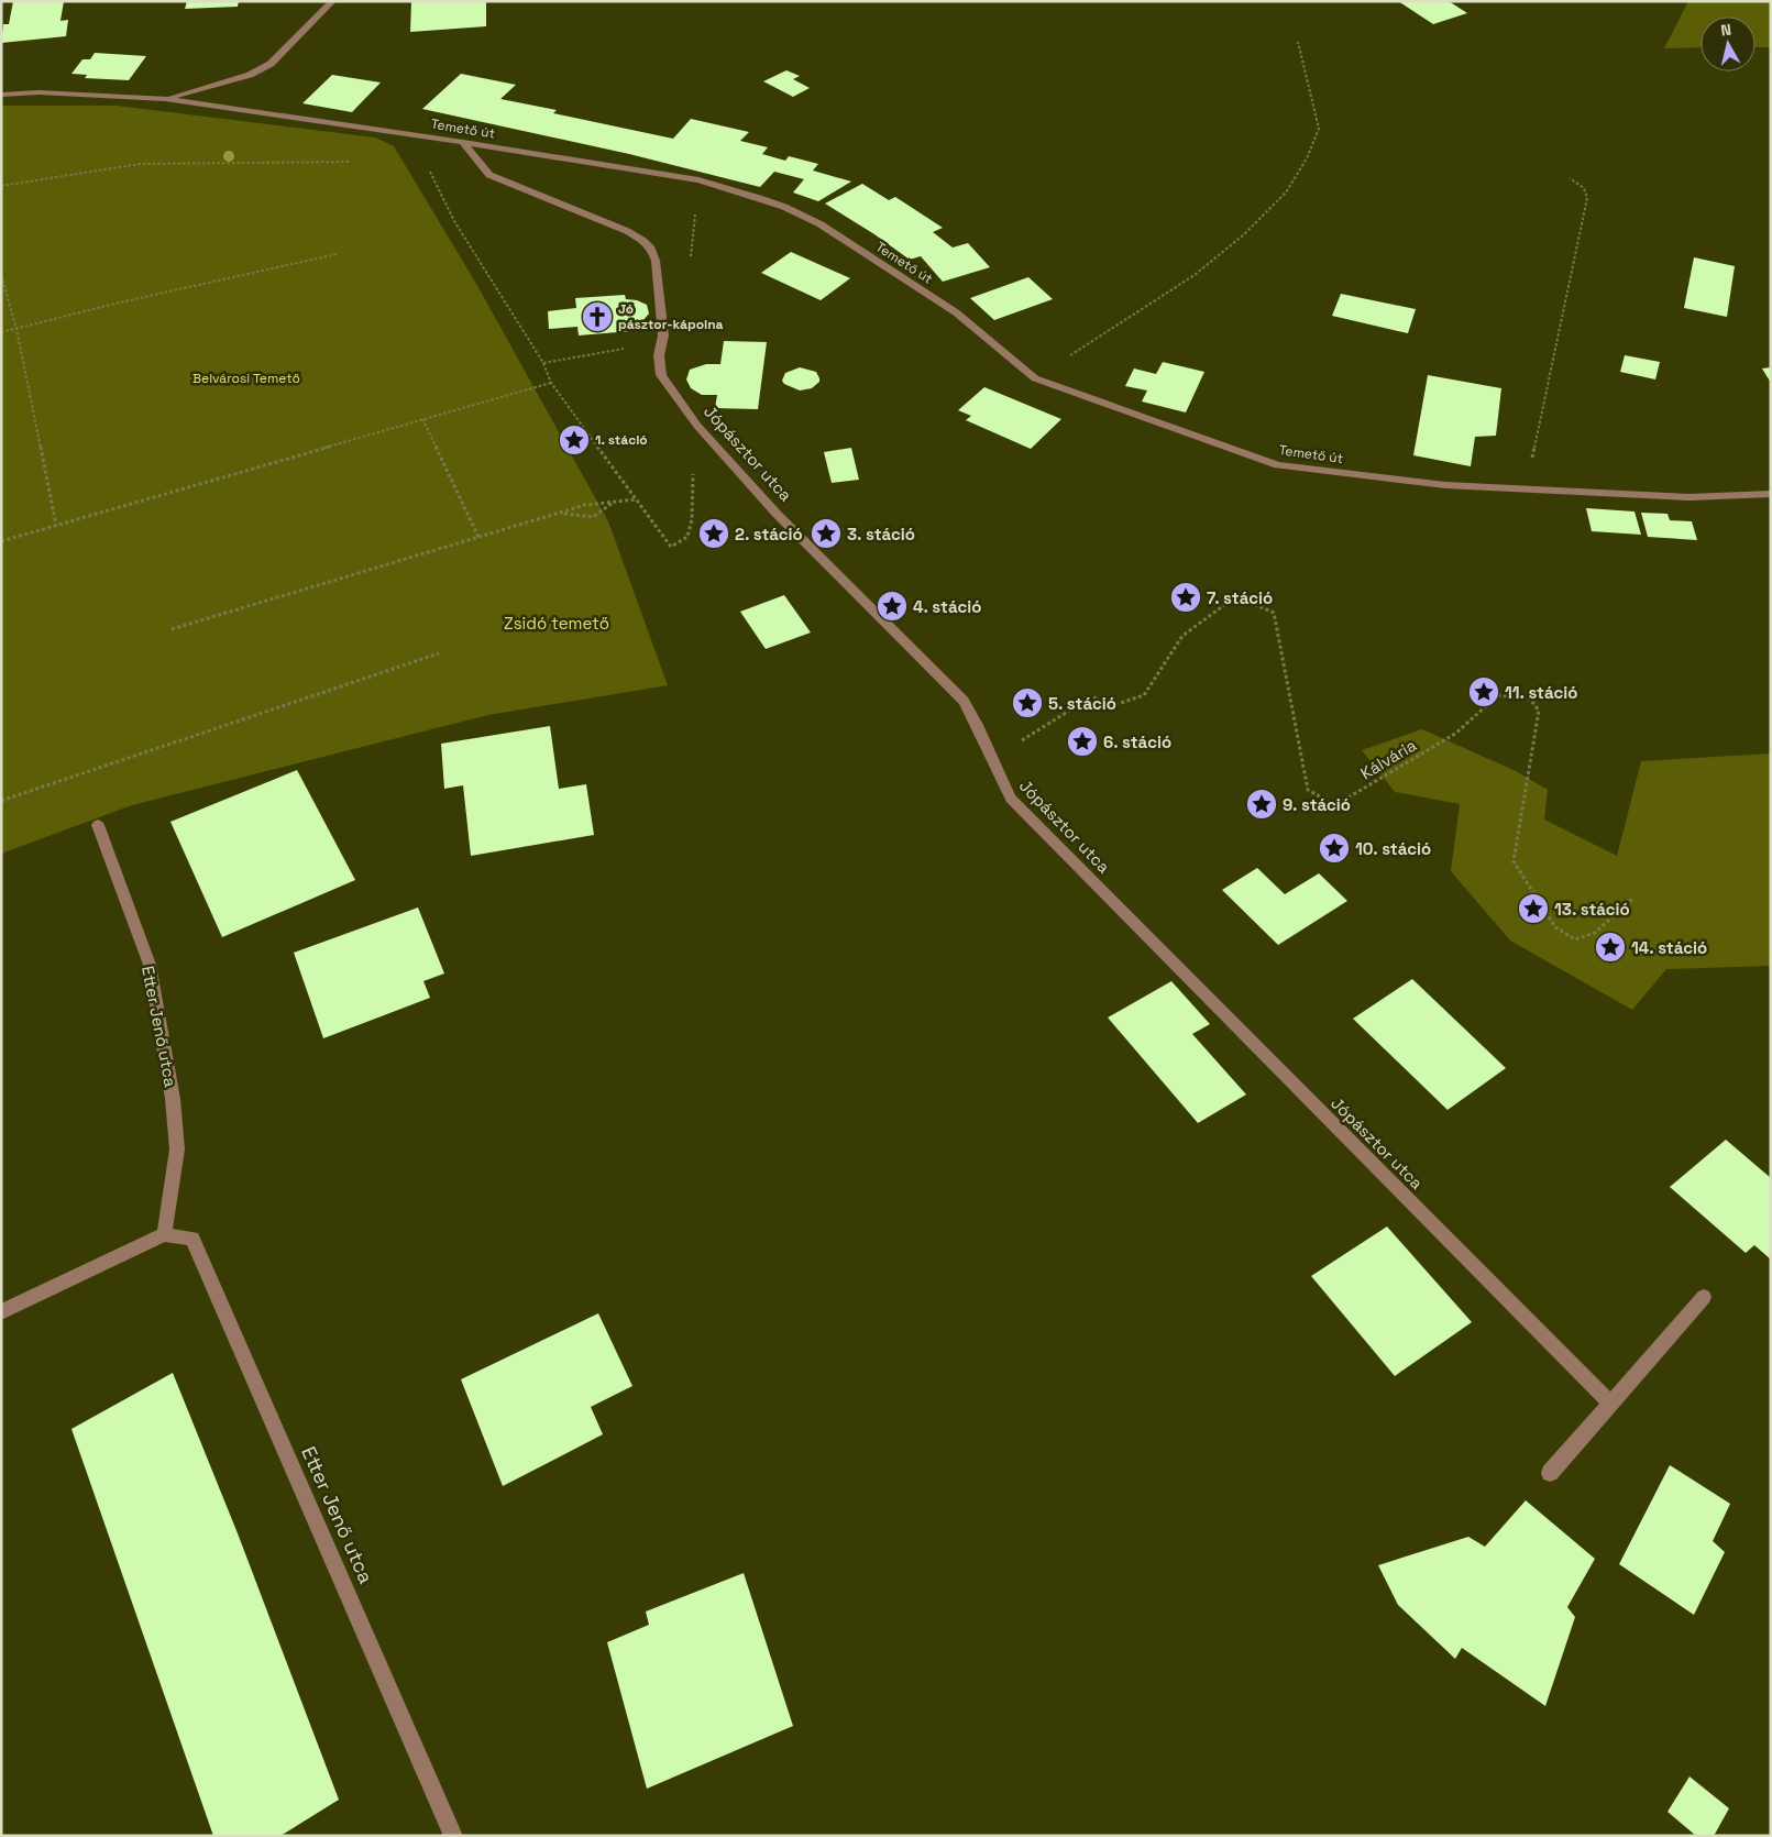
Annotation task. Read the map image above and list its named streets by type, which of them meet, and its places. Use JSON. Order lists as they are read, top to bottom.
{
  "streets": {
    "street": ["Temető út", "Jópásztor utca", "Etter Jenő utca"],
    "path": ["Kálvária"]
  },
  "crossings": [
    ["Temető út", "Jópásztor utca"],
    ["Jópásztor utca", "Kálvária"]
  ],
  "parks": ["Belvárosi Temető", "Zsidó temető"],
  "places": {
    "church": ["Jó pásztor-kápolna"],
    "place": [
      "1. stáció",
      "2. stáció",
      "3. stáció",
      "7. stáció",
      "4. stáció",
      "11. stáció",
      "5. stáció",
      "6. stáció",
      "9. stáció",
      "10. stáció",
      "13. stáció",
      "14. stáció"
    ]
  },
  "north": "top"
}
